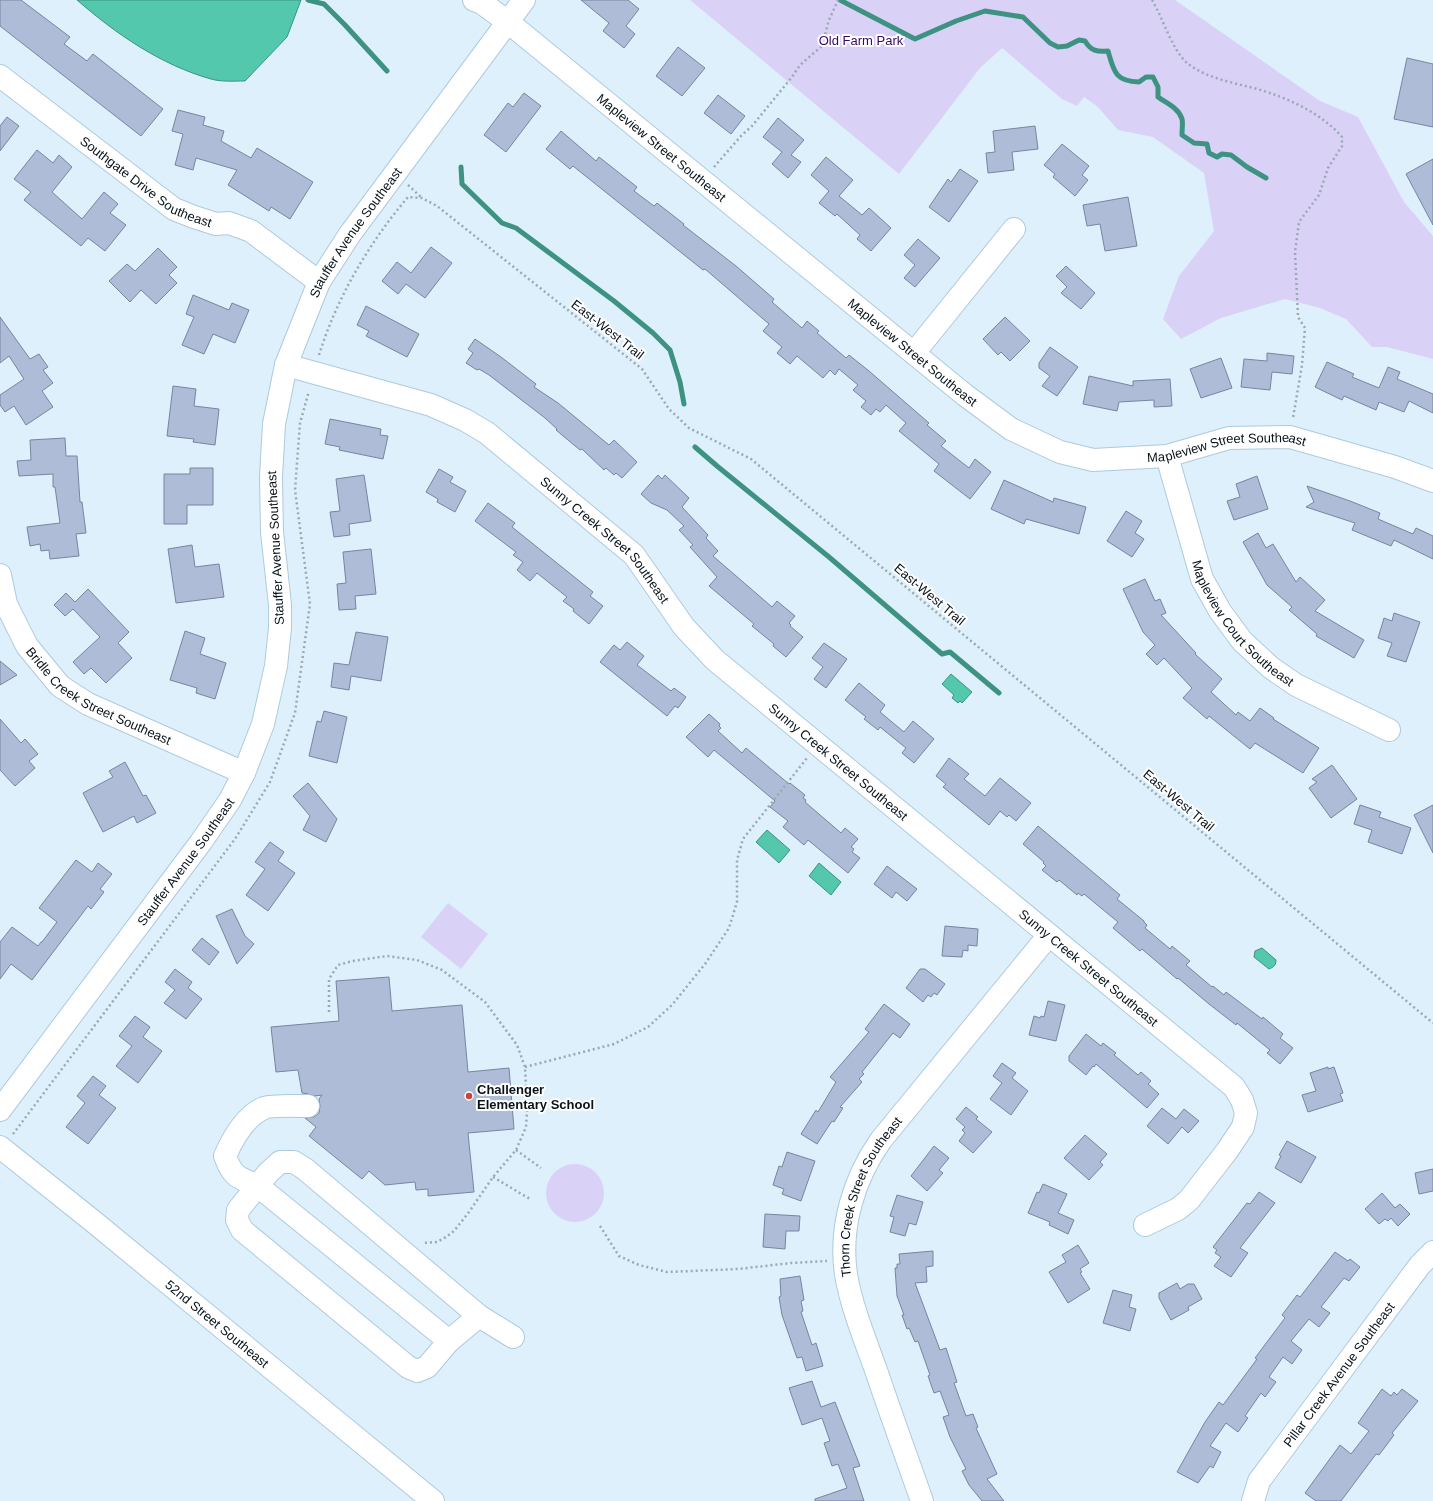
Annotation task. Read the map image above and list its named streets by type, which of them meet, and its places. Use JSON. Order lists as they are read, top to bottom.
{
  "streets": {
    "street": [
      "Mapleview Street Southeast",
      "Southgate Drive Southeast",
      "Stauffer Avenue Southeast",
      "Sunny Creek Street Southeast",
      "Mapleview Court Southeast",
      "Bridle Creek Street Southeast",
      "Thorn Creek Street Southeast",
      "52nd Street Southeast",
      "Pillar Creek Avenue Southeast"
    ],
    "path": ["East-West Trail"]
  },
  "crossings": [
    ["Mapleview Street Southeast", "Stauffer Avenue Southeast"],
    ["Mapleview Street Southeast", "Mapleview Court Southeast"],
    ["Southgate Drive Southeast", "Stauffer Avenue Southeast"],
    ["Stauffer Avenue Southeast", "Sunny Creek Street Southeast"],
    ["Stauffer Avenue Southeast", "Bridle Creek Street Southeast"],
    ["East-West Trail", "Sunny Creek Street Southeast"],
    ["Sunny Creek Street Southeast", "Thorn Creek Street Southeast"]
  ],
  "parks": ["Old Farm Park"],
  "places": ["Challenger Elementary School"]
}
